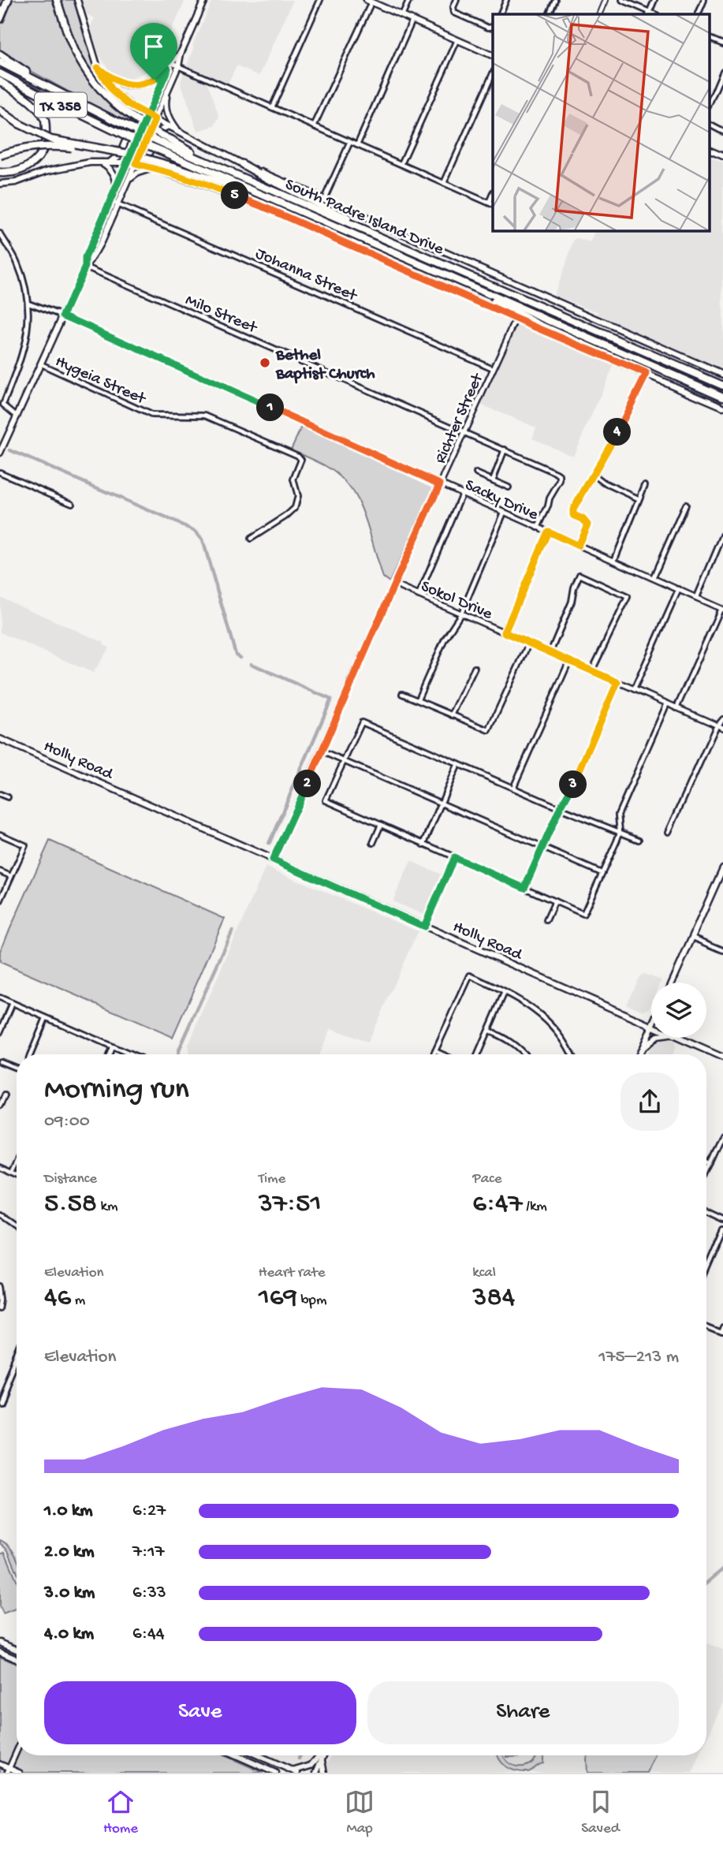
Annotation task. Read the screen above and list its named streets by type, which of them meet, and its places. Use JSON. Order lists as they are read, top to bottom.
{
  "streets": {
    "highway": ["TX 358", "South Padre Island Drive"],
    "main road": ["Holly Road"],
    "street": [
      "Johanna Street",
      "Milo Street",
      "Hygeia Street",
      "Richter Street",
      "Sacky Drive",
      "Sokol Drive"
    ]
  },
  "crossings": [
    ["Johanna Street", "Richter Street"],
    ["Milo Street", "Richter Street"],
    ["Milo Street", "Sacky Drive"],
    ["Richter Street", "Sacky Drive"],
    ["Richter Street", "Sokol Drive"],
    ["Richter Street", "Holly Road"]
  ],
  "places": ["Bethel Baptist Church"],
  "page": {
    "pins": [
      "5",
      "1",
      "4",
      "2",
      "3"
    ],
    "heading": ["Morning run", "09:00"],
    "stats": [
      ["Distance", "5.58 km"],
      ["Time", "37:51"],
      ["Pace", "6:47 /km"],
      ["Elevation", "46 m"],
      ["Heart rate", "169 bpm"],
      ["kcal", "384"]
    ],
    "chart": ["Elevation", "175–213 m"],
    "list": [
      {
        "name": "1.0 km",
        "note": "6:27"
      },
      {
        "name": "2.0 km",
        "note": "7:17"
      },
      {
        "name": "3.0 km",
        "note": "6:33"
      },
      {
        "name": "4.0 km",
        "note": "6:44"
      }
    ],
    "buttons": ["Save", "Share"],
    "tabs": ["Home", "Map", "Saved"]
  }
}
